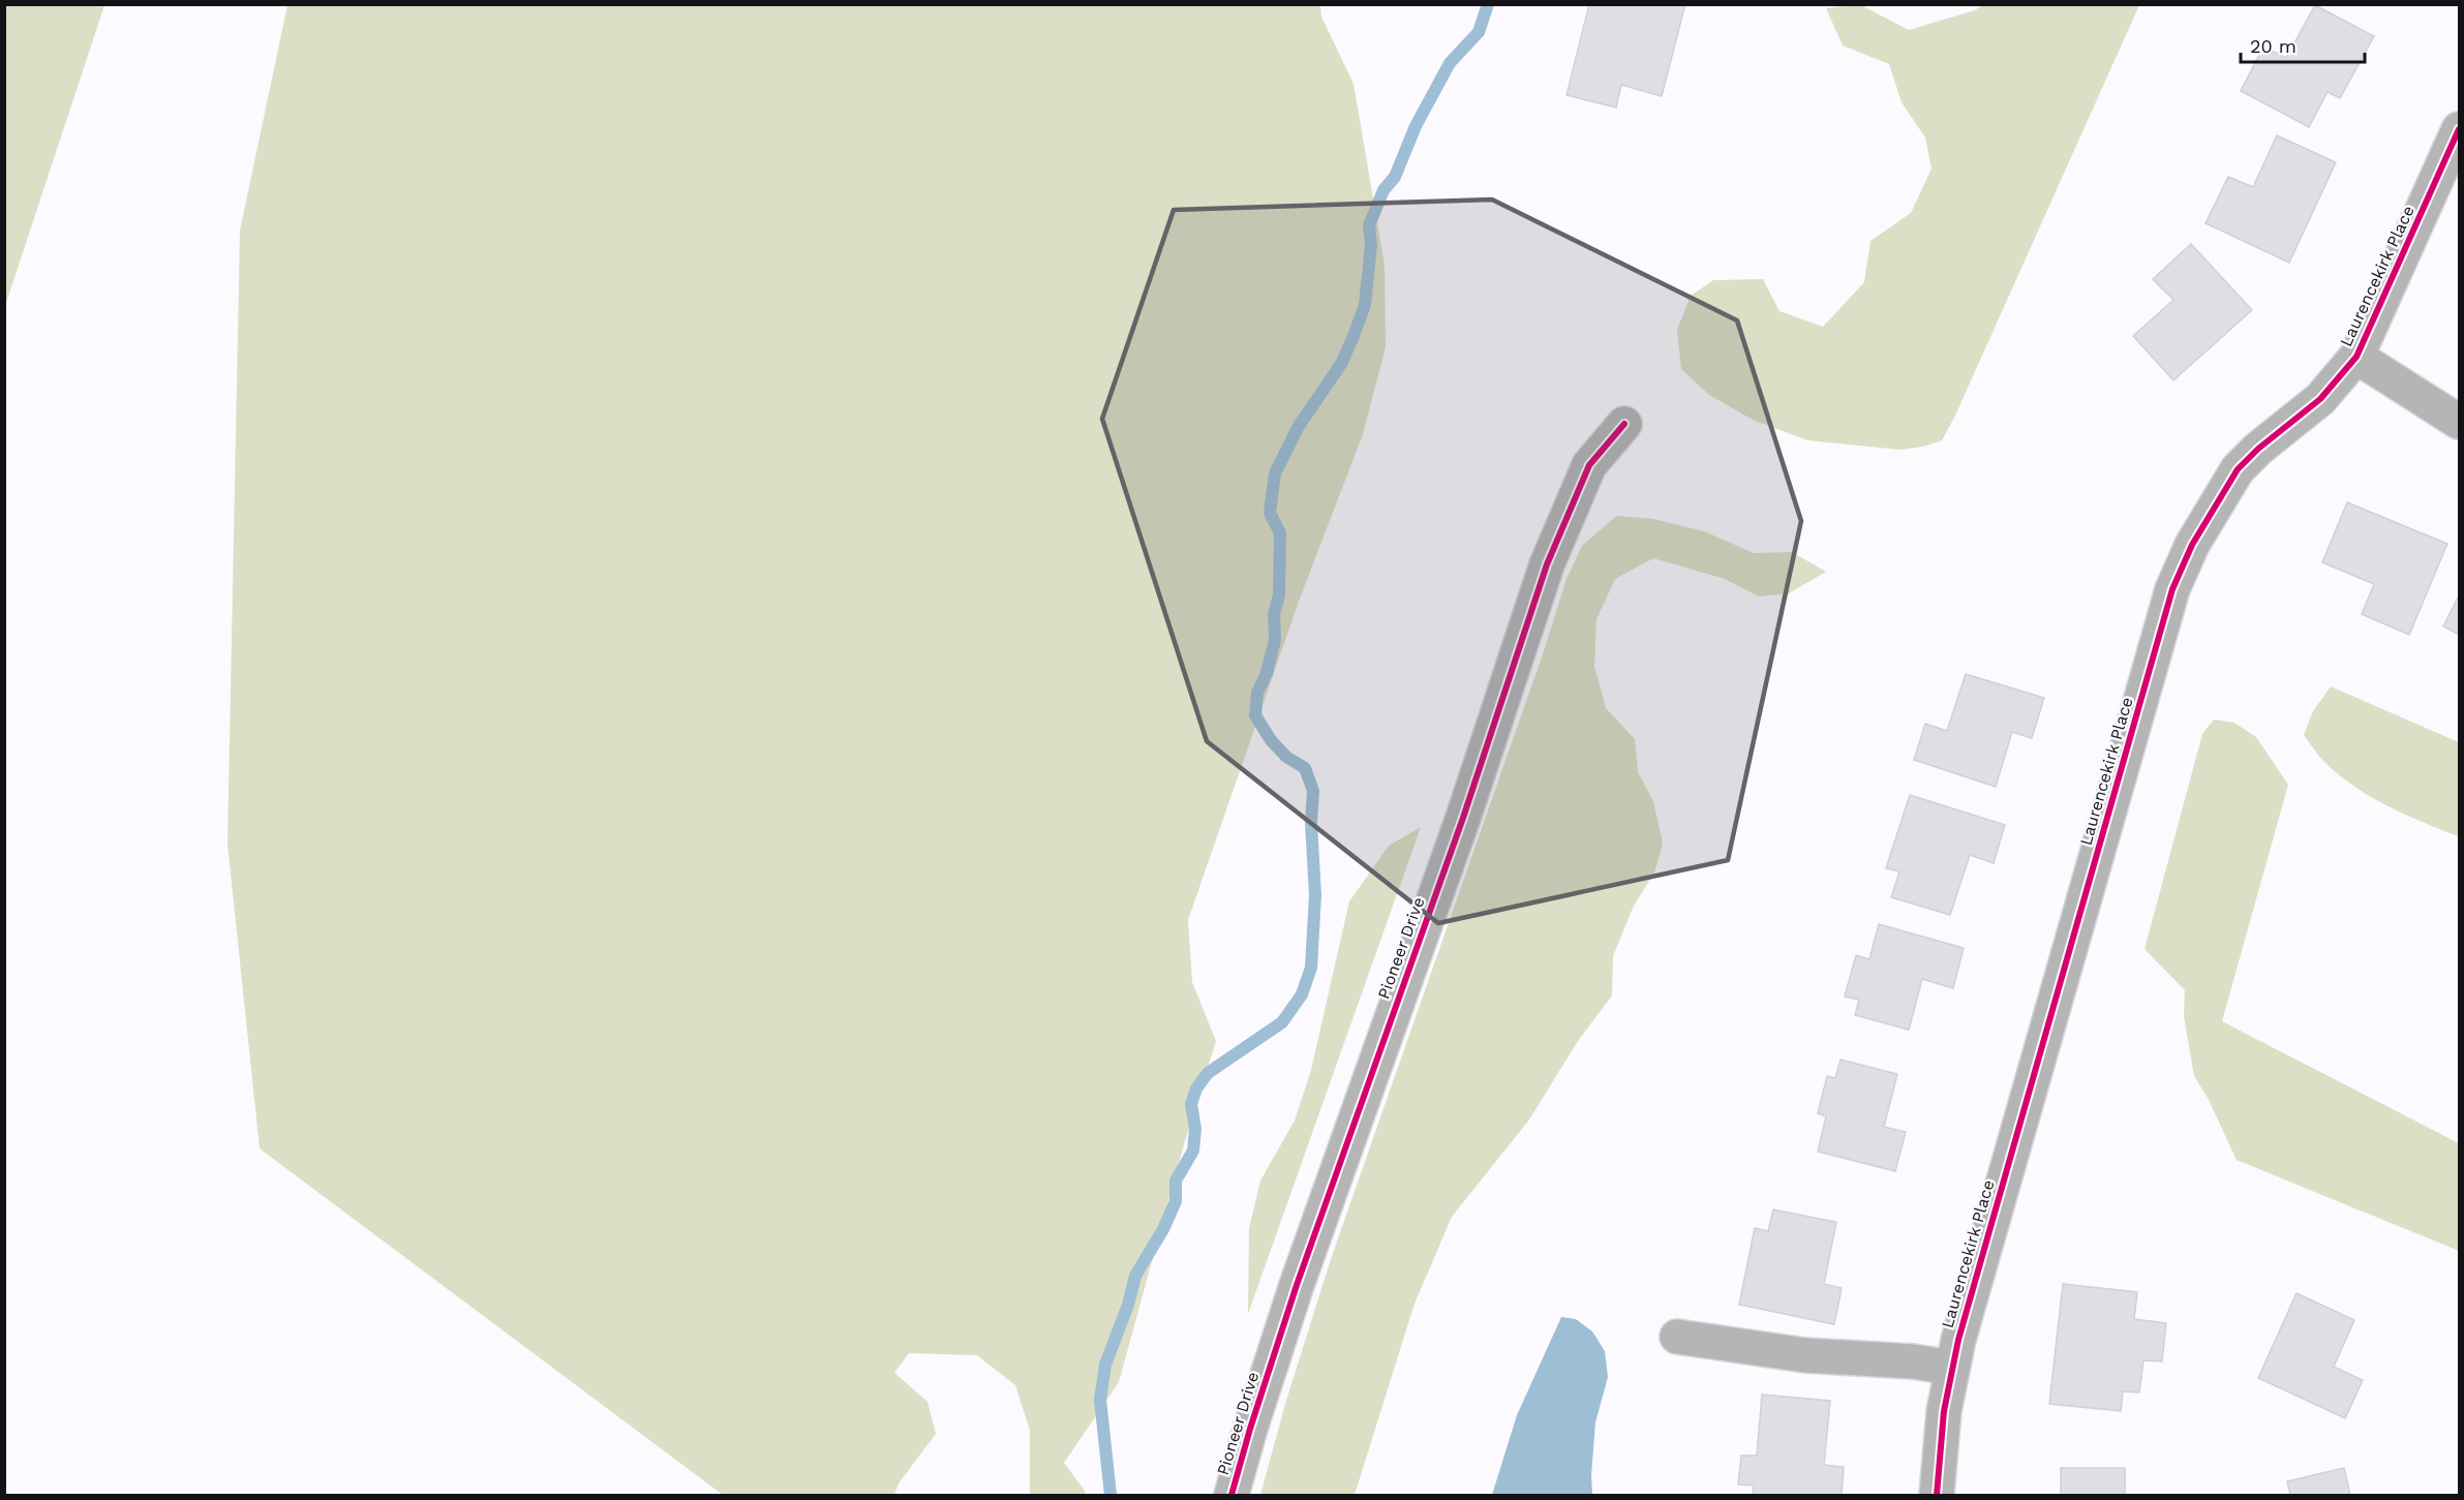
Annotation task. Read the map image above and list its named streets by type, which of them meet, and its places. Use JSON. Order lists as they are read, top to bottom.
{
  "streets": {
    "street": ["Laurencekirk Place", "Pioneer Drive"]
  },
  "scale_bar": "20 m"
}
